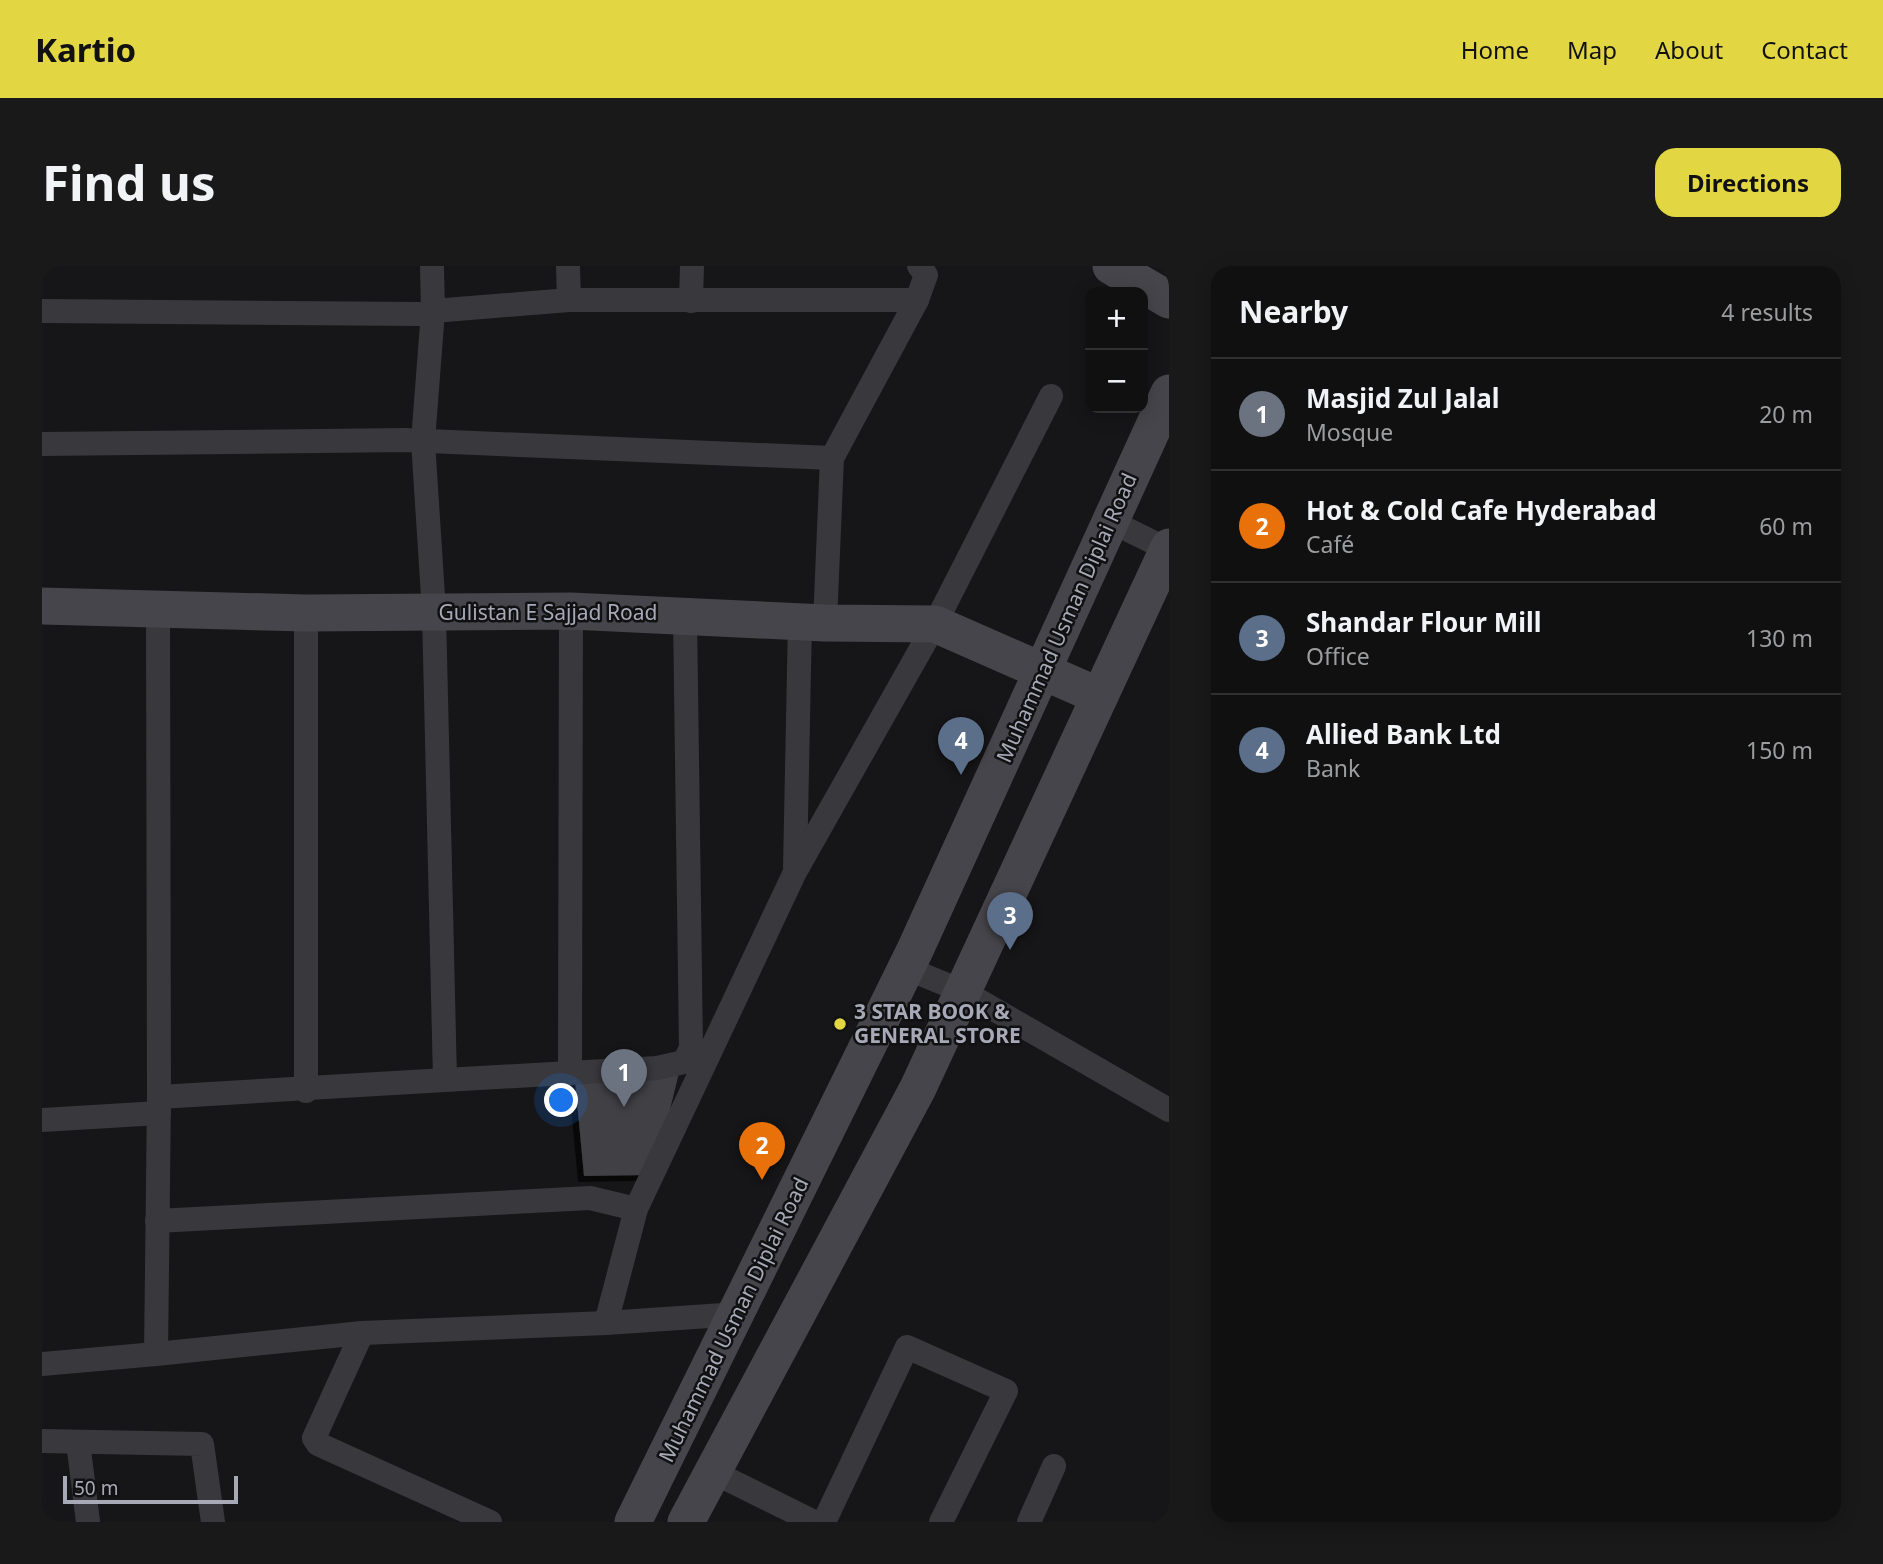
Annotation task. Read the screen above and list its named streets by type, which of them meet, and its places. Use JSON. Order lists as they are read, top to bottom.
{
  "streets": {
    "street": ["Gulistan E Sajjad Road", "Muhammad Usman Diplai Road"]
  },
  "crossings": [
    ["Gulistan E Sajjad Road", "Muhammad Usman Diplai Road"]
  ],
  "places": ["3 STAR BOOK & GENERAL STORE"],
  "scale_bar": "50 m",
  "page": {
    "header": "Kartio",
    "nav": [
      "Home",
      "Map",
      "About",
      "Contact"
    ],
    "buttons": "Directions",
    "title": "Find us",
    "heading": ["Nearby", "4 results"],
    "map_buttons": ["+", "−"],
    "list": [
      {
        "mark": "1",
        "name": "Masjid Zul Jalal",
        "note": "Mosque",
        "value": "20 m"
      },
      {
        "mark": "2",
        "name": "Hot & Cold Cafe Hyderabad",
        "note": "Café",
        "value": "60 m"
      },
      {
        "mark": "3",
        "name": "Shandar Flour Mill",
        "note": "Office",
        "value": "130 m"
      },
      {
        "mark": "4",
        "name": "Allied Bank Ltd",
        "note": "Bank",
        "value": "150 m"
      }
    ],
    "pins": [
      "4",
      "3",
      "1",
      "2"
    ],
    "scale": "50 m"
  }
}
